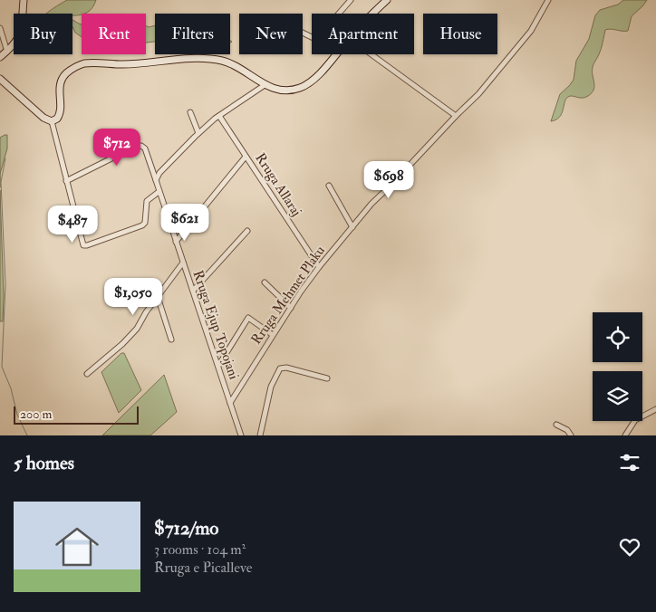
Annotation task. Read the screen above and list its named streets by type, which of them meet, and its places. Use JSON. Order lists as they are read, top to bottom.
{
  "streets": {
    "street": ["Rruga Allaraj", "Rruga Mehmet Plaku", "Rruga Ejup Topojani"]
  },
  "crossings": [
    ["Rruga Allaraj", "Rruga Mehmet Plaku"],
    ["Rruga Mehmet Plaku", "Rruga Ejup Topojani"]
  ],
  "scale_bar": "200 m",
  "page": {
    "chip": [
      "Buy",
      "Rent",
      "Filters",
      "New",
      "Apartment",
      "House"
    ],
    "price": [
      "$712",
      "$698",
      "$621",
      "$487",
      "$1,050"
    ],
    "scale": "200 m",
    "heading": "5 homes",
    "list": [
      {
        "name": "$712/mo",
        "note": "3 rooms · 104 m² · Rruga e Picalleve"
      }
    ]
  }
}
